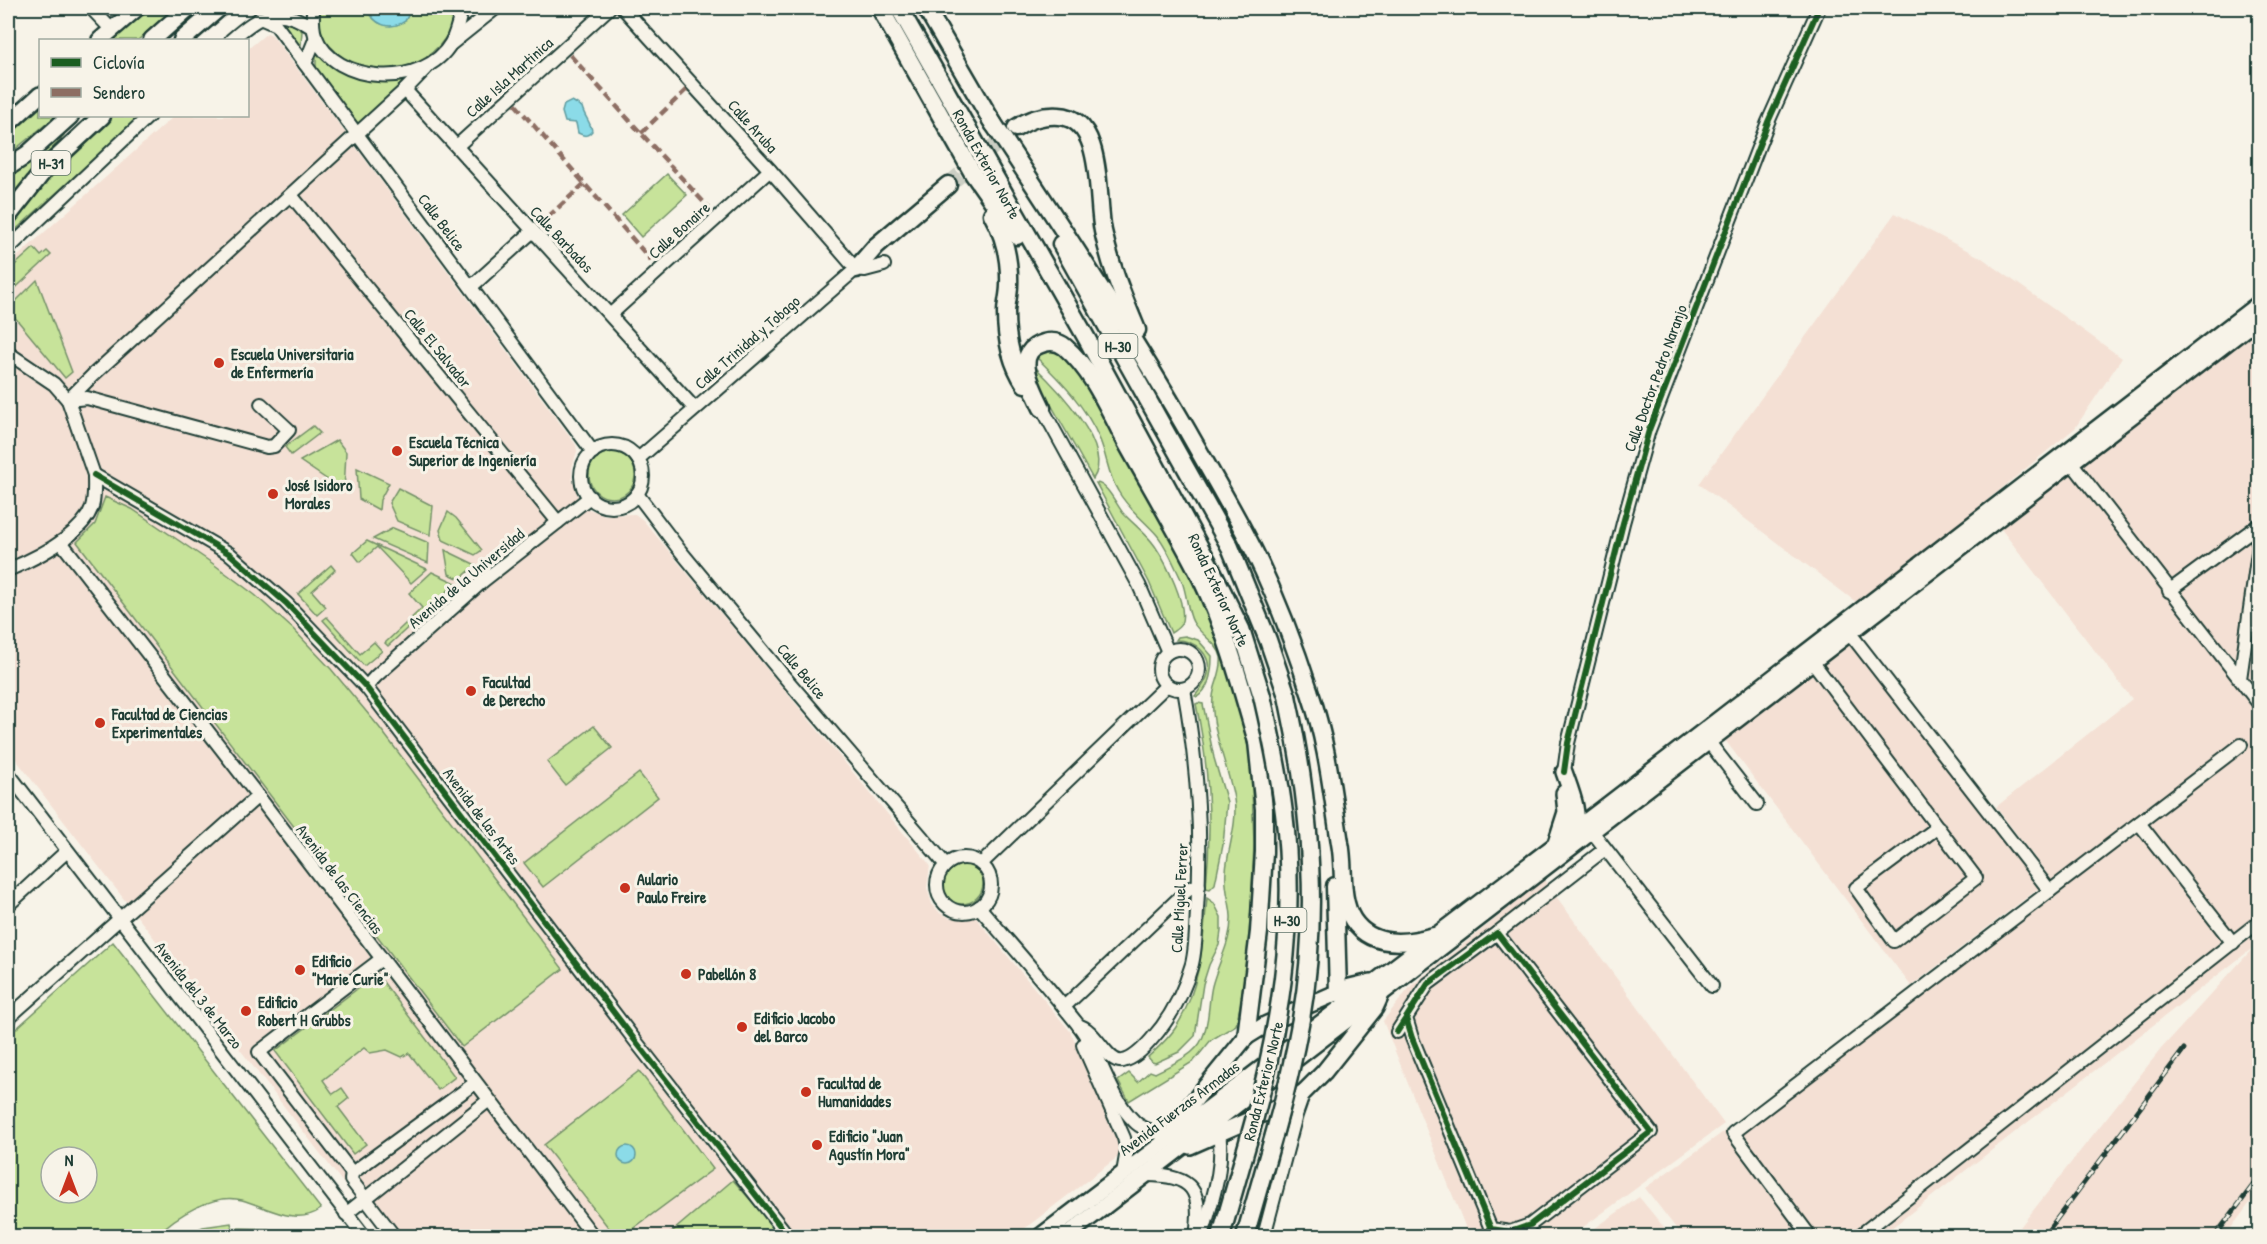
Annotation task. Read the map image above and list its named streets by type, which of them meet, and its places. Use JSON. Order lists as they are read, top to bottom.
{
  "streets": {
    "highway": ["H-31", "Ronda Exterior Norte", "H-30"],
    "main road": ["Avenida Fuerzas Armadas"],
    "street": [
      "Calle Isla Martinica",
      "Calle Aruba",
      "Calle Belice",
      "Calle Bonaire",
      "Calle Barbados",
      "Calle Trinidad y Tobago",
      "Calle El Salvador",
      "Calle Doctor Pedro Naranjo",
      "Avenida de la Universidad",
      "Avenida de las Artes",
      "Avenida de las Ciencias",
      "Calle Miguel Ferrer",
      "Avenida del 3 de Marzo"
    ]
  },
  "crossings": [
    ["Calle Isla Martinica", "Calle Barbados"],
    ["Calle Aruba", "Calle Bonaire"],
    ["Calle Aruba", "Calle Trinidad y Tobago"],
    ["Calle Belice", "Calle Trinidad y Tobago"],
    ["Calle Belice", "Avenida de la Universidad"],
    ["Calle Bonaire", "Calle Barbados"],
    ["Calle Barbados", "Calle Trinidad y Tobago"],
    ["Calle Trinidad y Tobago", "Avenida de la Universidad"],
    ["Calle El Salvador", "Avenida de la Universidad"],
    ["Avenida de la Universidad", "Avenida de las Artes"]
  ],
  "places": [
    "Escuela Universitaria de Enfermería",
    "Escuela Técnica Superior de Ingeniería",
    "José Isidoro Morales",
    "Facultad de Derecho",
    "Facultad de Ciencias Experimentales",
    "Aulario Paulo Freire",
    "Edificio \"Marie Curie\"",
    "Pabellón 8",
    "Edificio Robert H Grubbs",
    "Edificio Jacobo del Barco",
    "Facultad de Humanidades",
    "Edificio \"Juan Agustín Mora\""
  ],
  "legend": ["Ciclovía", "Sendero"],
  "north": "top"
}
